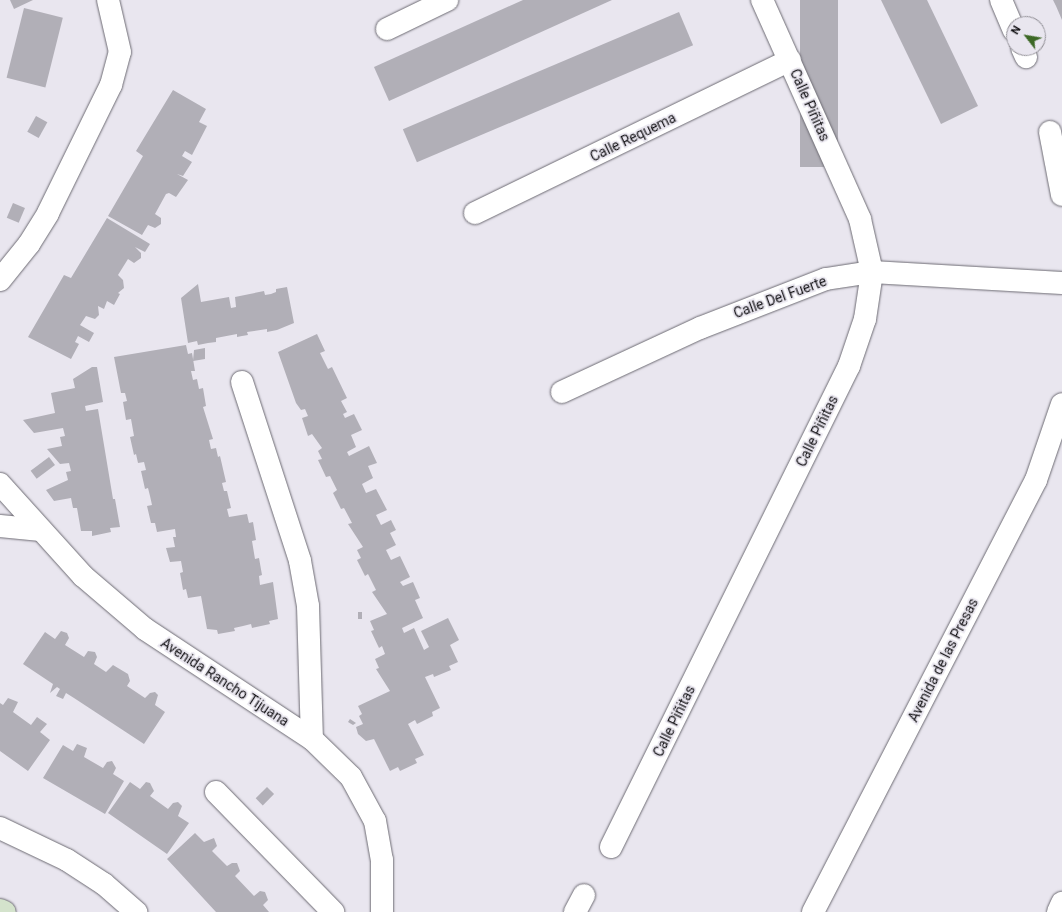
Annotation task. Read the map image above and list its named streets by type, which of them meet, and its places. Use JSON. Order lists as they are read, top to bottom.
{
  "streets": {
    "street": [
      "Calle Piñitas",
      "Calle Requema",
      "Calle Del Fuerte",
      "Avenida de las Presas",
      "Avenida Rancho Tijuana"
    ]
  },
  "crossings": [
    ["Calle Piñitas", "Calle Requema"],
    ["Calle Piñitas", "Calle Del Fuerte"]
  ],
  "north": "top left"
}
